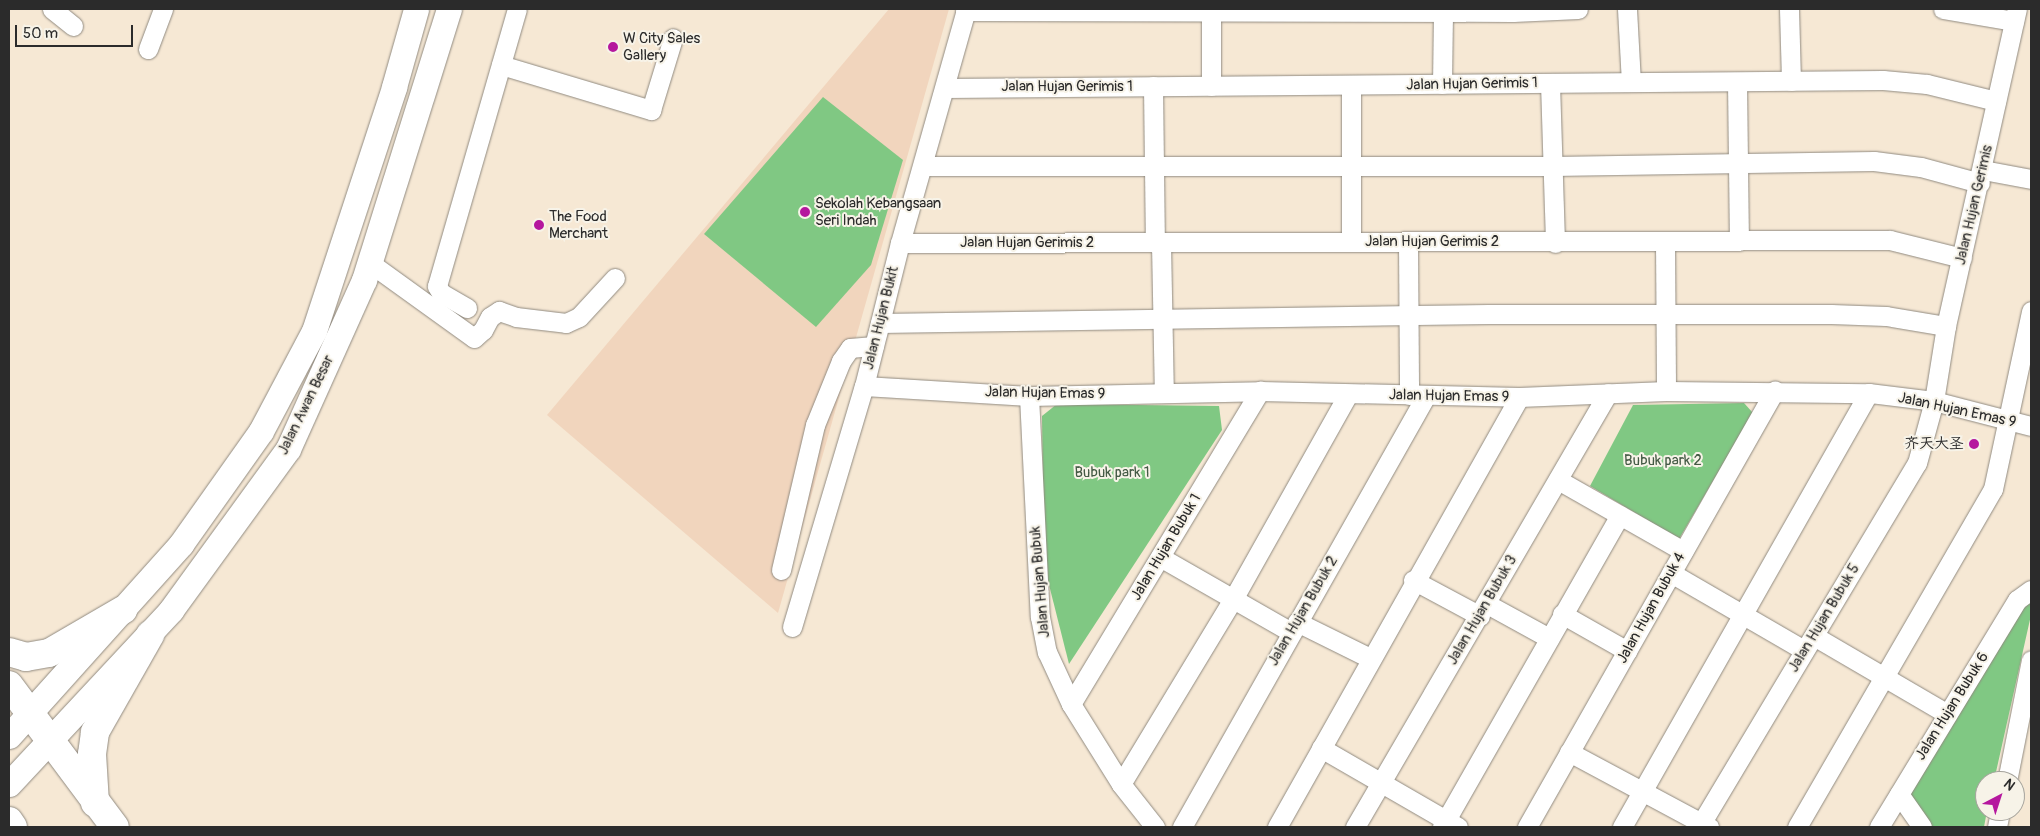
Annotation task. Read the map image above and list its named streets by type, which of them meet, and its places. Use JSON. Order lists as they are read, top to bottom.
{
  "streets": {
    "main road": ["Jalan Awan Besar"],
    "street": [
      "Jalan Hujan Gerimis 1",
      "Jalan Hujan Gerimis",
      "Jalan Hujan Gerimis 2",
      "Jalan Hujan Bukit",
      "Jalan Hujan Emas 9",
      "Jalan Hujan Bubuk 1",
      "Jalan Hujan Bubuk",
      "Jalan Hujan Bubuk 4",
      "Jalan Hujan Bubuk 3",
      "Jalan Hujan Bubuk 2",
      "Jalan Hujan Bubuk 5",
      "Jalan Hujan Bubuk 6"
    ]
  },
  "crossings": [
    ["Jalan Hujan Gerimis 1", "Jalan Hujan Gerimis"],
    ["Jalan Hujan Gerimis 1", "Jalan Hujan Bukit"],
    ["Jalan Hujan Gerimis", "Jalan Hujan Gerimis 2"],
    ["Jalan Hujan Gerimis", "Jalan Hujan Emas 9"],
    ["Jalan Hujan Gerimis", "Jalan Hujan Bubuk 5"],
    ["Jalan Hujan Gerimis 2", "Jalan Hujan Bukit"],
    ["Jalan Hujan Bukit", "Jalan Hujan Emas 9"],
    ["Jalan Hujan Emas 9", "Jalan Hujan Bubuk 1"],
    ["Jalan Hujan Emas 9", "Jalan Hujan Bubuk"],
    ["Jalan Hujan Emas 9", "Jalan Hujan Bubuk 4"],
    ["Jalan Hujan Emas 9", "Jalan Hujan Bubuk 3"],
    ["Jalan Hujan Emas 9", "Jalan Hujan Bubuk 2"],
    ["Jalan Hujan Emas 9", "Jalan Hujan Bubuk 5"],
    ["Jalan Hujan Bubuk 1", "Jalan Hujan Bubuk"]
  ],
  "parks": ["Bubuk park 2", "Bubuk park 1"],
  "places": [
    "W City Sales Gallery",
    "Sekolah Kebangsaan Seri Indah",
    "The Food Merchant",
    "齐天大圣"
  ],
  "scale_bar": "50 m",
  "north": "top right"
}
